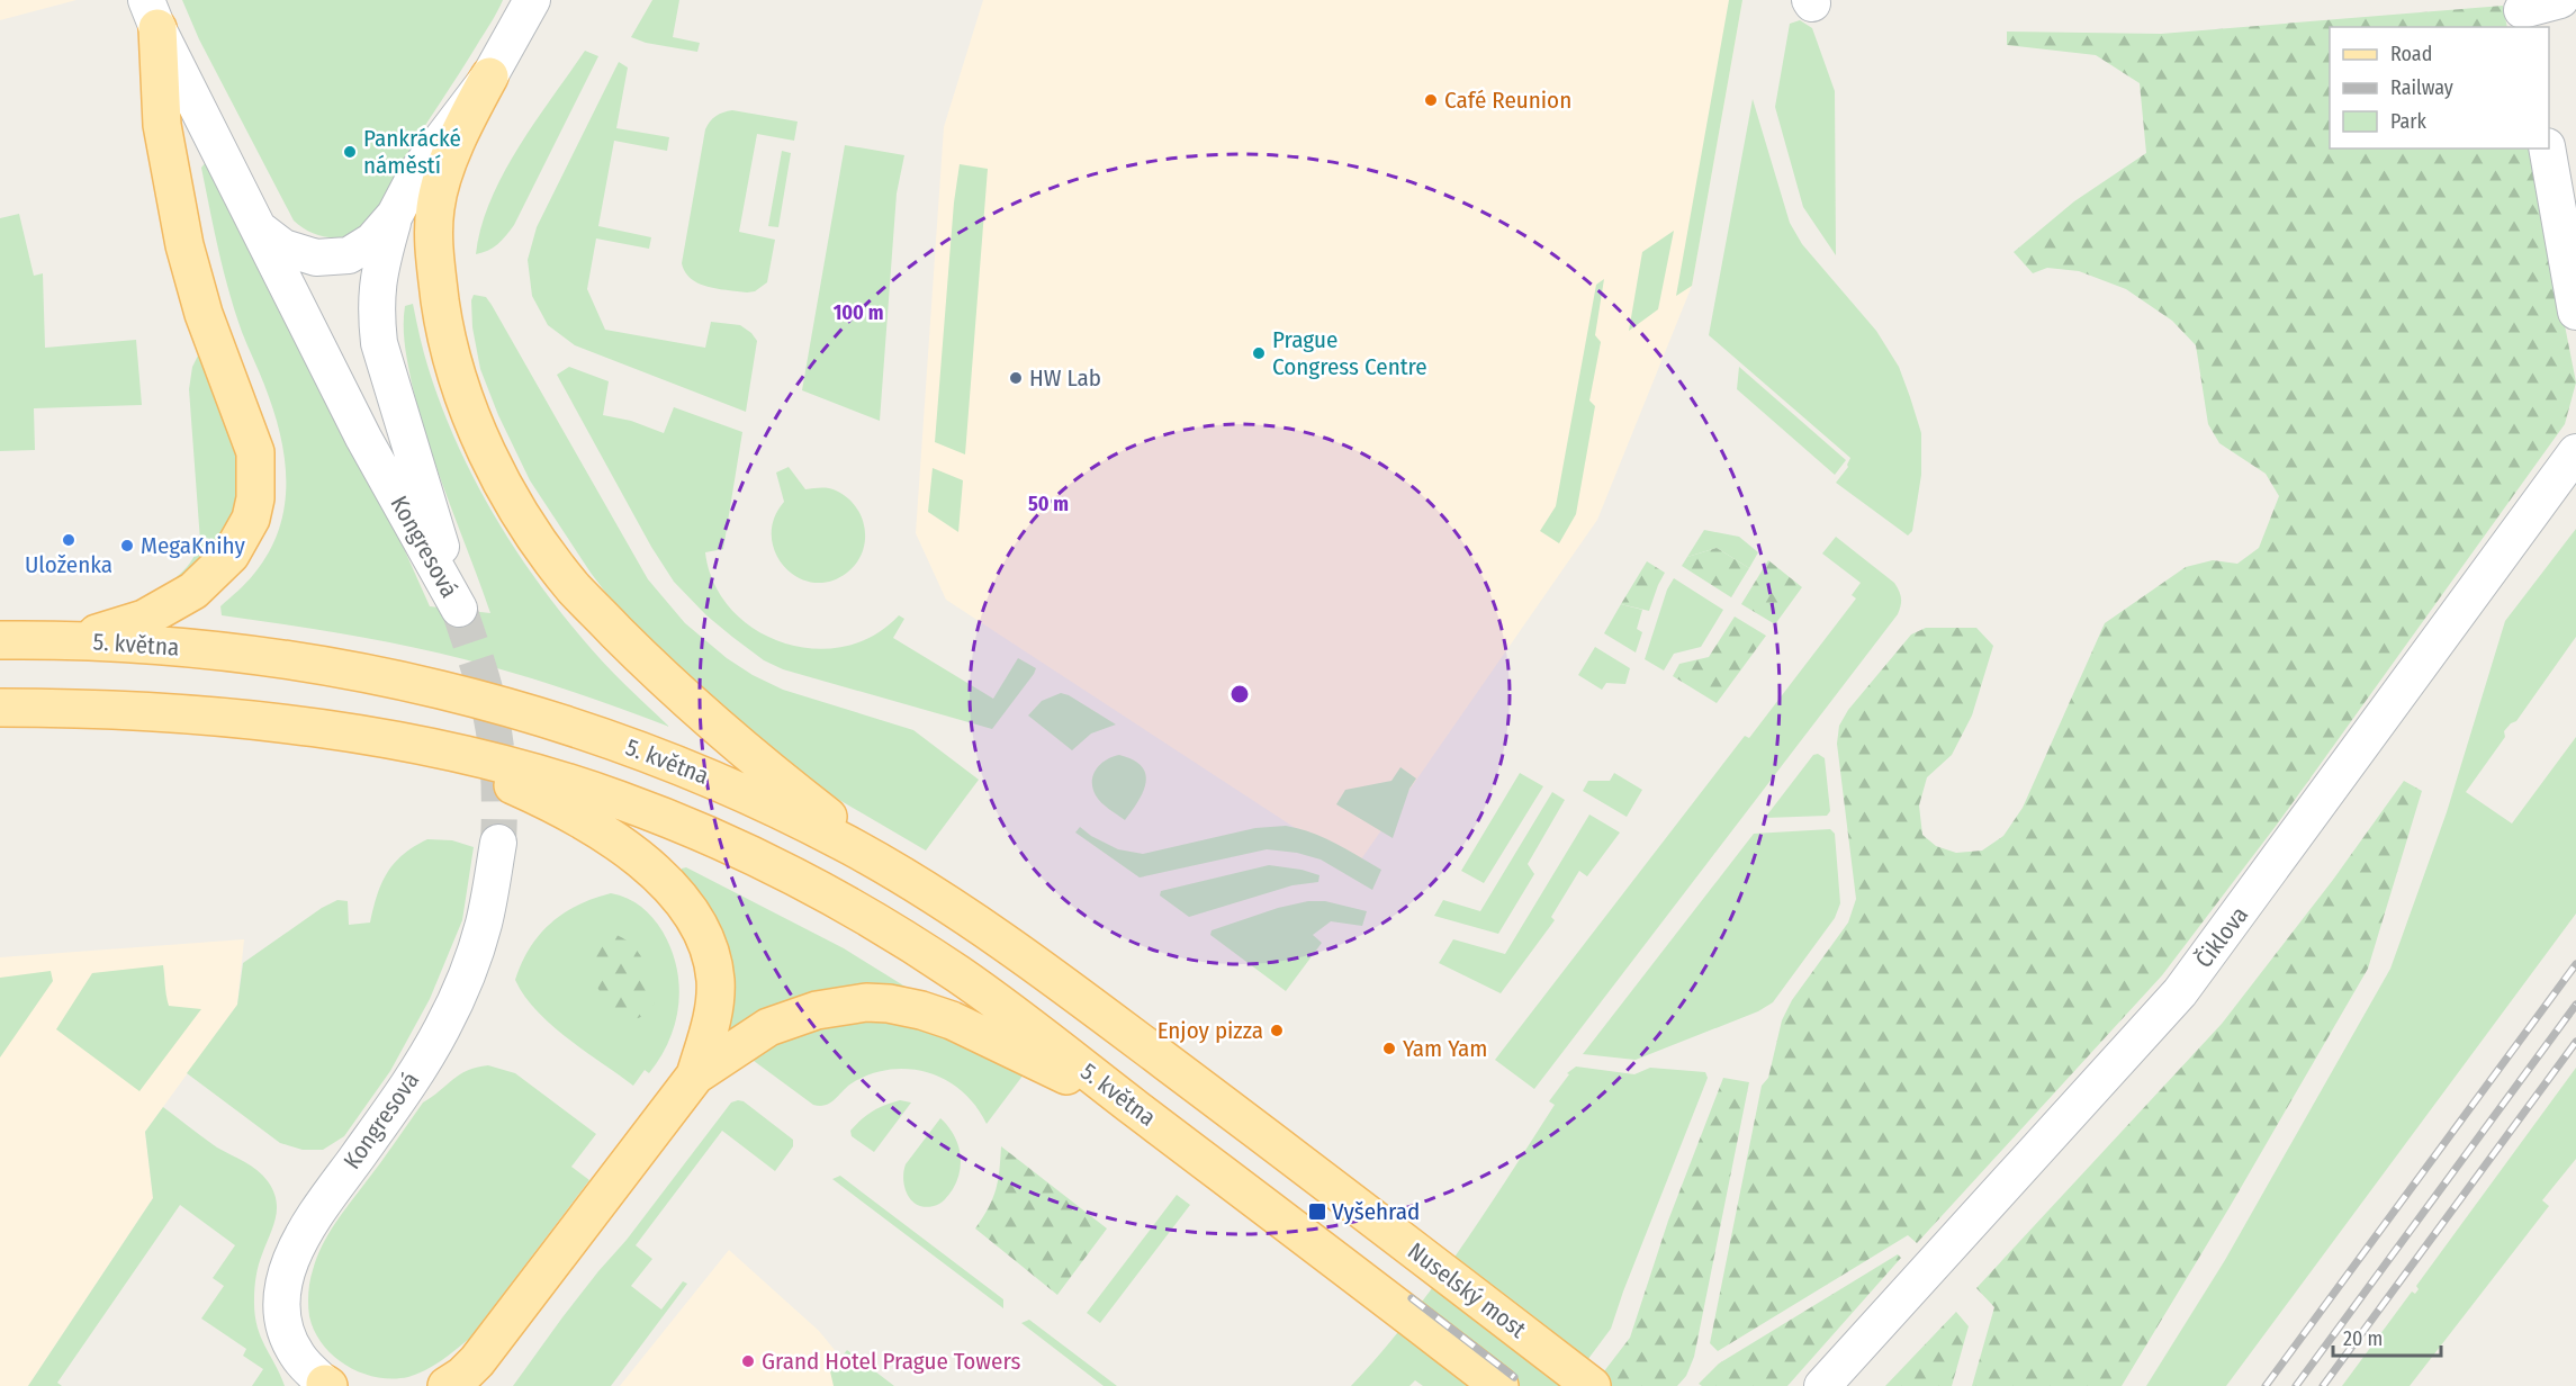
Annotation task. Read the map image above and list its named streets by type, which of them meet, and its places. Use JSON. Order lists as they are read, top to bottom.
{
  "streets": {
    "main road": ["5. května", "Nuselský most"],
    "street": ["Kongresová", "Čiklova"]
  },
  "crossings": [
    ["5. května", "Nuselský most"]
  ],
  "places": {
    "other": [
      "Café Reunion",
      "Pankrácké náměstí",
      "Prague Congress Centre",
      "HW Lab",
      "Uloženka",
      "MegaKnihy",
      "Enjoy pizza",
      "Yam Yam",
      "Grand Hotel Prague Towers"
    ],
    "transit": ["Vyšehrad"]
  },
  "legend": ["Road", "Railway", "Park"],
  "scale_bar": "20 m",
  "rings": ["100 m", "50 m"]
}
